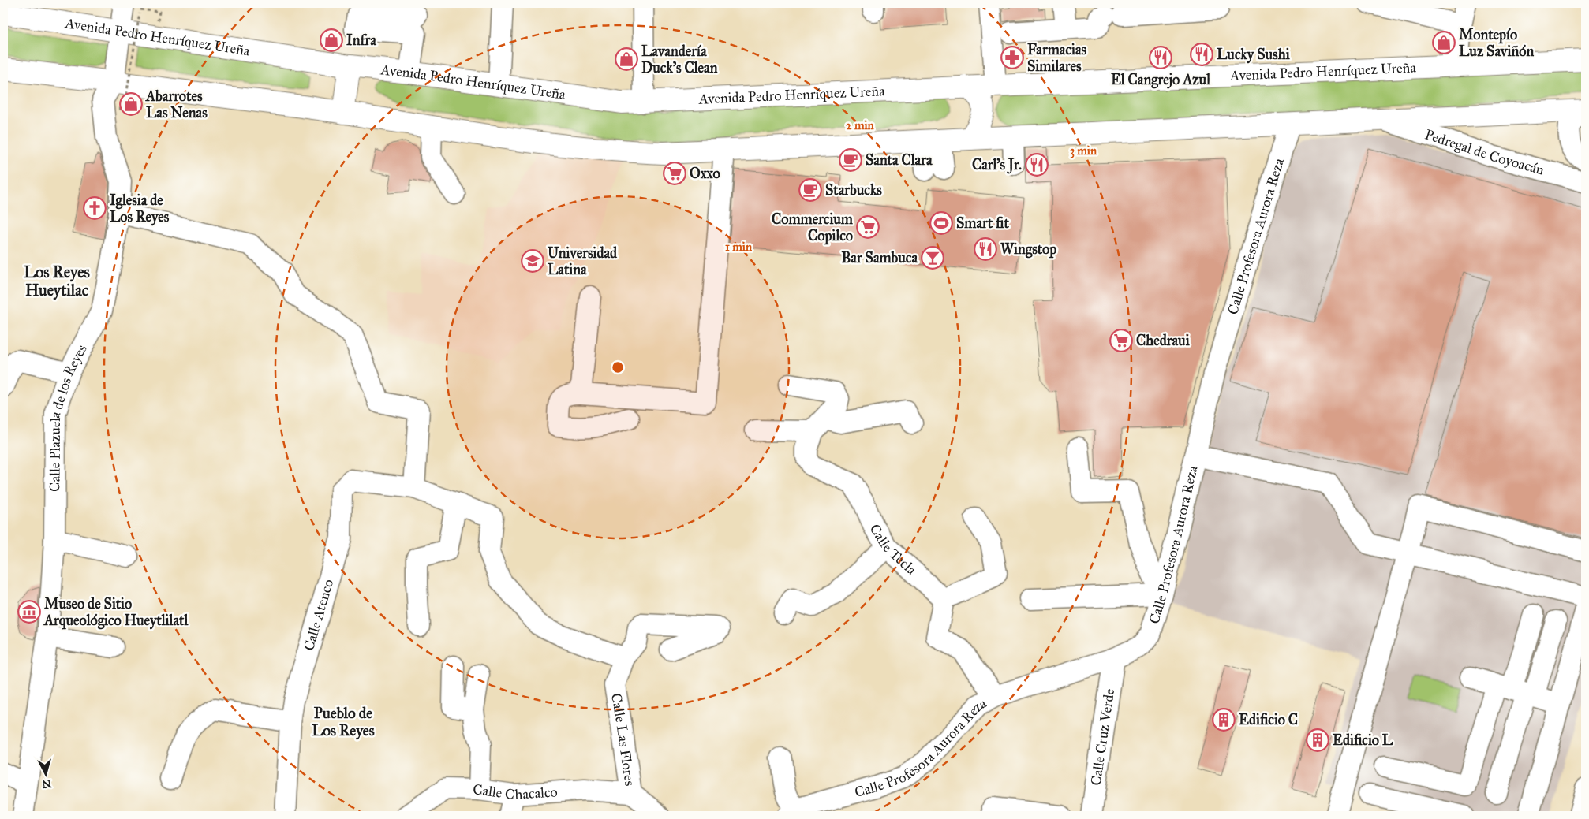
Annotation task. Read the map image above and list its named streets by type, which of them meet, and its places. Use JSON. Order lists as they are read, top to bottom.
{
  "streets": {
    "main road": ["Avenida Pedro Henríquez Ureña"],
    "street": [
      "Pedregal de Coyoacán",
      "Calle Profesora Aurora Reza",
      "Calle Plazuela de los Reyes",
      "Calle Tecla",
      "Calle Atenco",
      "Calle Cruz Verde",
      "Calle Las Flores",
      "Calle Chacalco"
    ]
  },
  "crossings": [
    ["Avenida Pedro Henríquez Ureña", "Calle Plazuela de los Reyes"],
    ["Calle Profesora Aurora Reza", "Calle Cruz Verde"],
    ["Calle Las Flores", "Calle Chacalco"]
  ],
  "districts": ["Los Reyes Hueytilac", "Pueblo de Los Reyes"],
  "places": {
    "shop": [
      "Infra",
      "Montepío Luz Saviñón",
      "Lavandería Duck's Clean",
      "Abarrotes Las Nenas"
    ],
    "restaurant": [
      "Lucky Sushi",
      "El Cangrejo Azul",
      "Carl's Jr.",
      "Wingstop"
    ],
    "pharmacy": ["Farmacias Similares"],
    "cafe": ["Santa Clara", "Starbucks"],
    "supermarket": ["Oxxo", "Commercium Copilco", "Chedraui"],
    "church": ["Iglesia de Los Reyes"],
    "sports": ["Smart fit"],
    "bar": ["Bar Sambuca"],
    "school or university": ["Universidad Latina"],
    "museum": ["Museo de Sitio Arqueológico Hueytlilatl"],
    "building": ["Edificio C", "Edificio L"]
  },
  "north": "bottom",
  "rings": ["2 min", "3 min", "1 min"]
}
